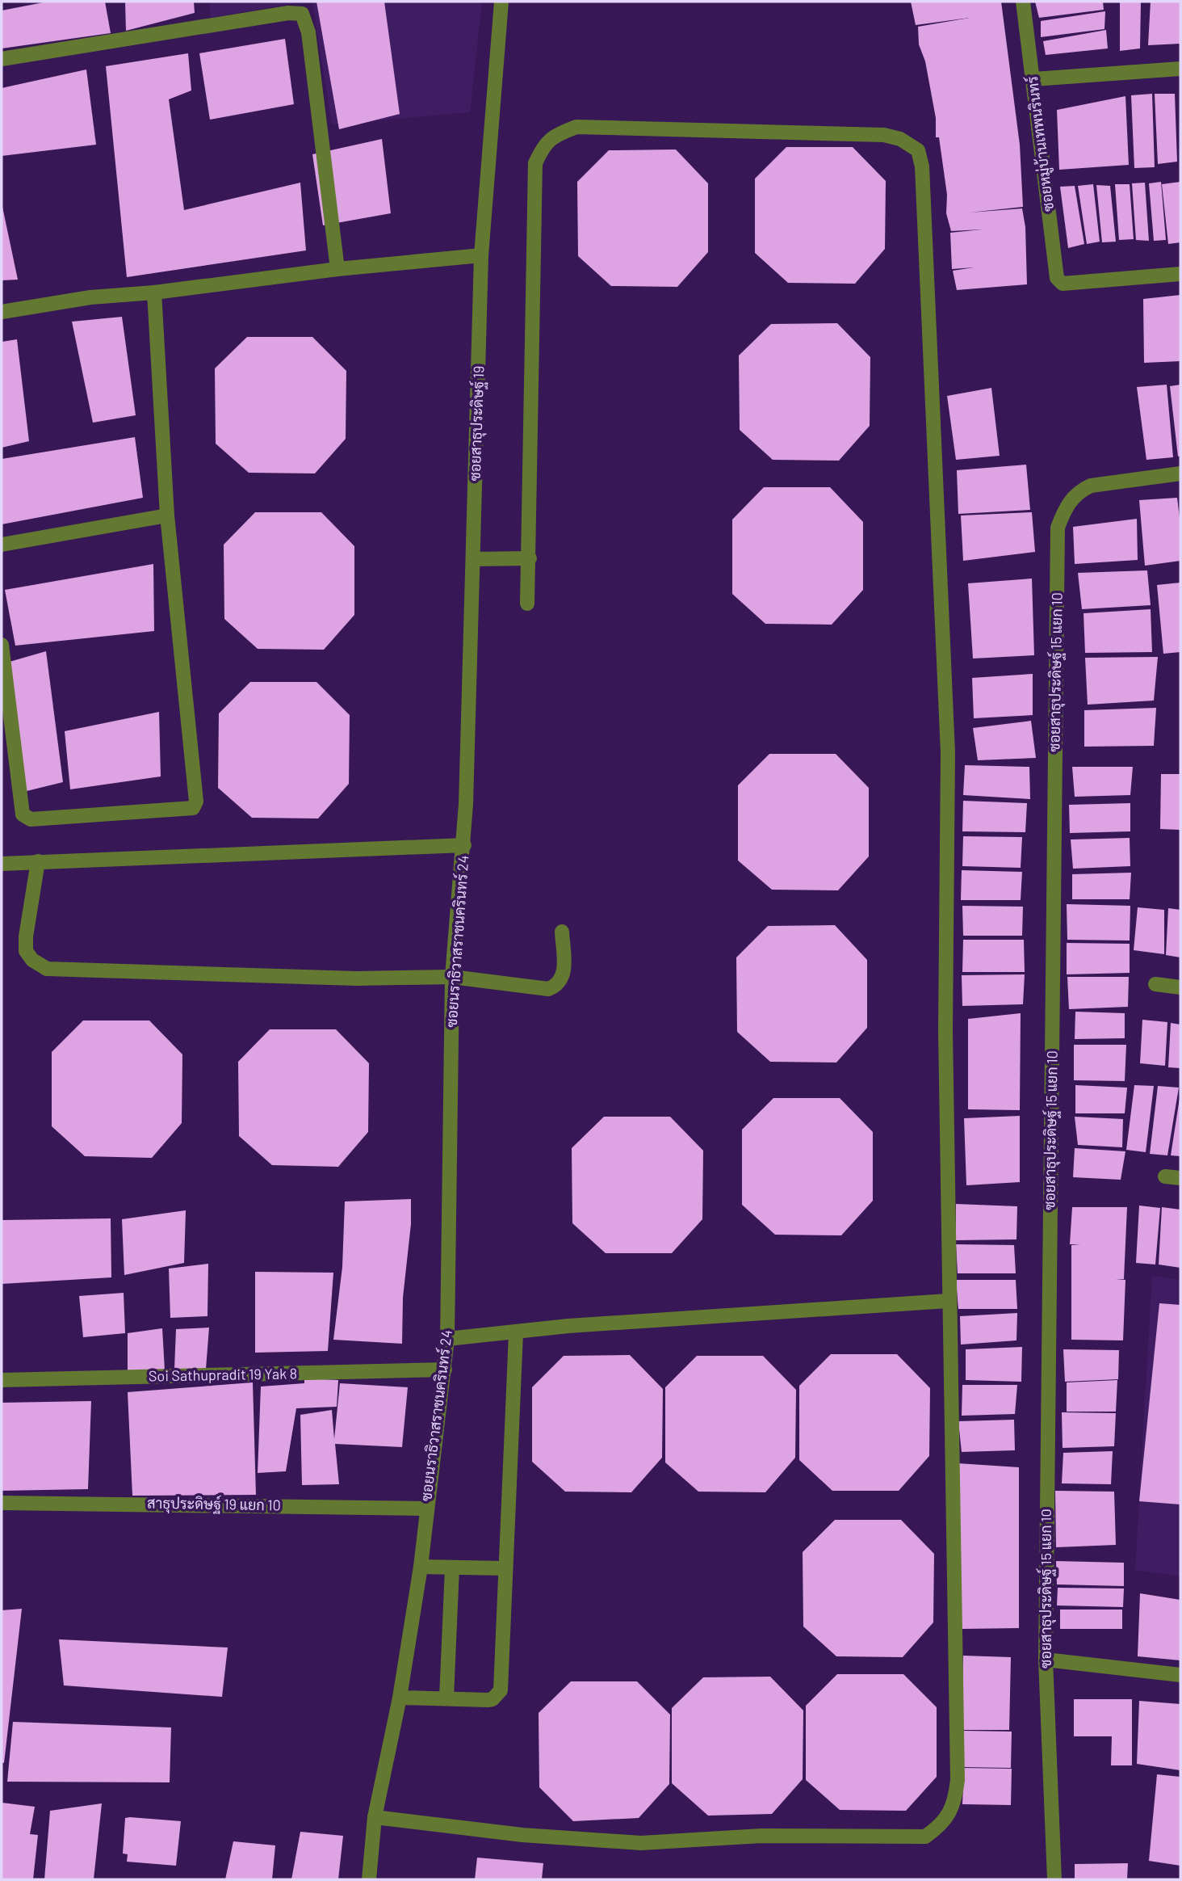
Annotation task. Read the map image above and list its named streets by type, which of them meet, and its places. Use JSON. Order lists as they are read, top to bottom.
{
  "streets": {
    "street": [
      "ซอยหมู่บ้านเทพนรินทร์",
      "ซอยสาธุประดิษฐ์ 19",
      "ซอยสาธุประดิษฐ์ 15 แยก 10",
      "ซอยนราธิวาสราชนครินทร์ 24",
      "Soi Sathupradit 19 Yak 8",
      "สาธุประดิษฐ์ 19 แยก 10"
    ]
  },
  "crossings": [
    ["ซอยสาธุประดิษฐ์ 19", "ซอยนราธิวาสราชนครินทร์ 24"],
    ["ซอยนราธิวาสราชนครินทร์ 24", "Soi Sathupradit 19 Yak 8"],
    ["ซอยนราธิวาสราชนครินทร์ 24", "สาธุประดิษฐ์ 19 แยก 10"]
  ]
}
